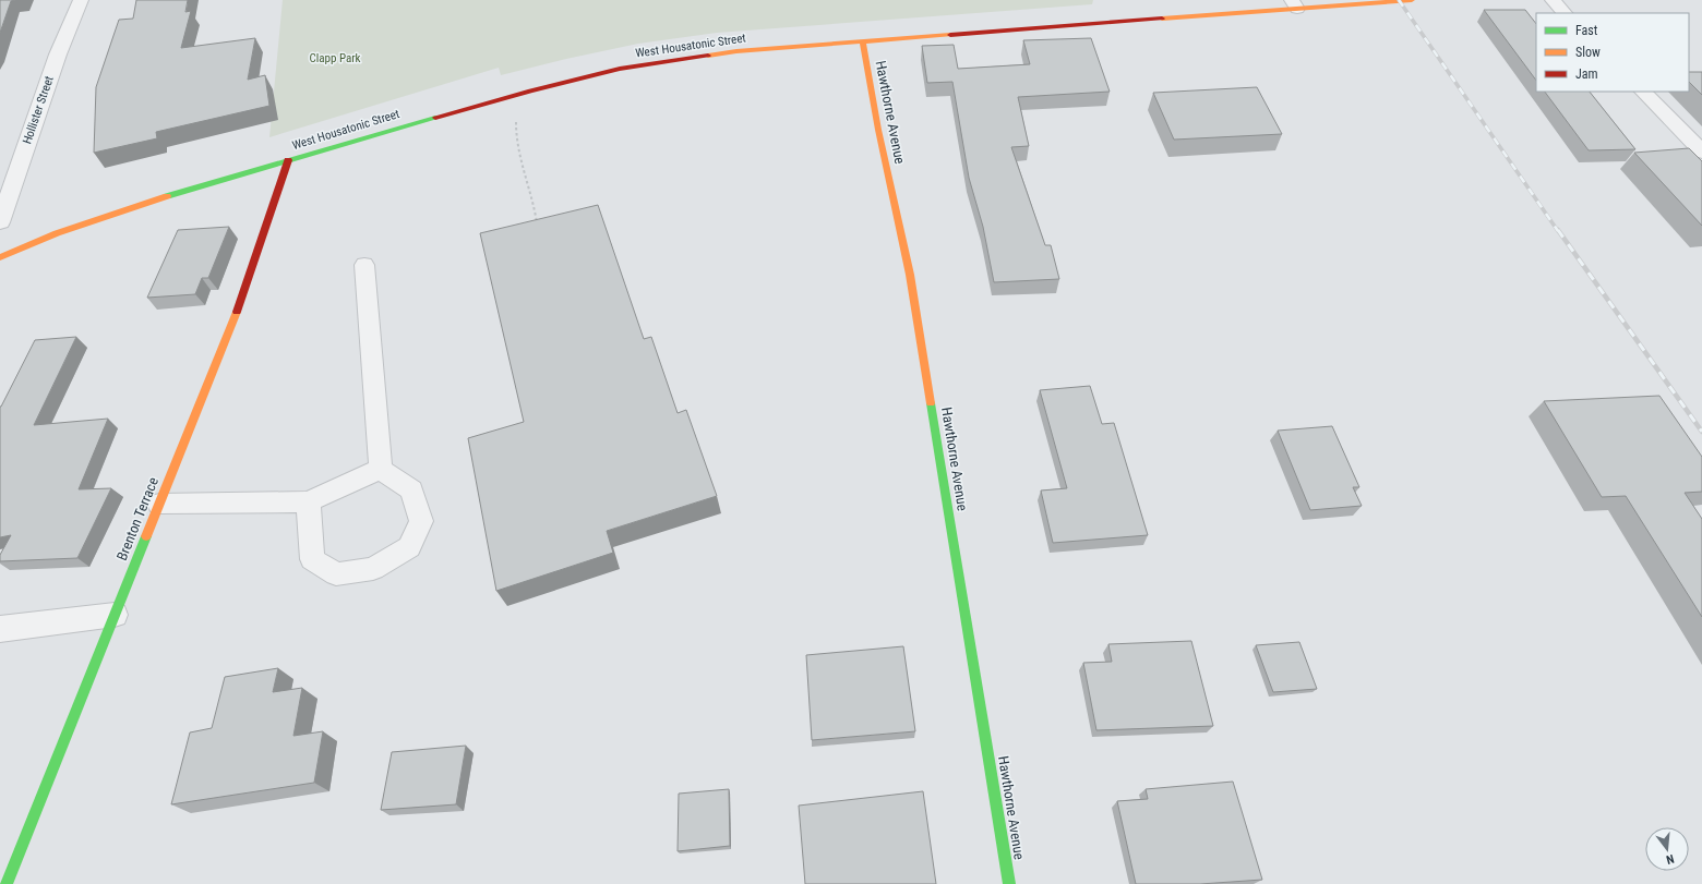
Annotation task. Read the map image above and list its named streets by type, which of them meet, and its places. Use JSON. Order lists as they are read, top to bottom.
{
  "streets": {
    "main road": ["West Housatonic Street", "Hawthorne Avenue", "Brenton Terrace"],
    "street": ["Hollister Street"]
  },
  "crossings": [
    ["West Housatonic Street", "Hawthorne Avenue"],
    ["West Housatonic Street", "Brenton Terrace"]
  ],
  "parks": ["Clapp Park"],
  "legend": ["Fast", "Slow", "Jam"],
  "north": "bottom"
}
